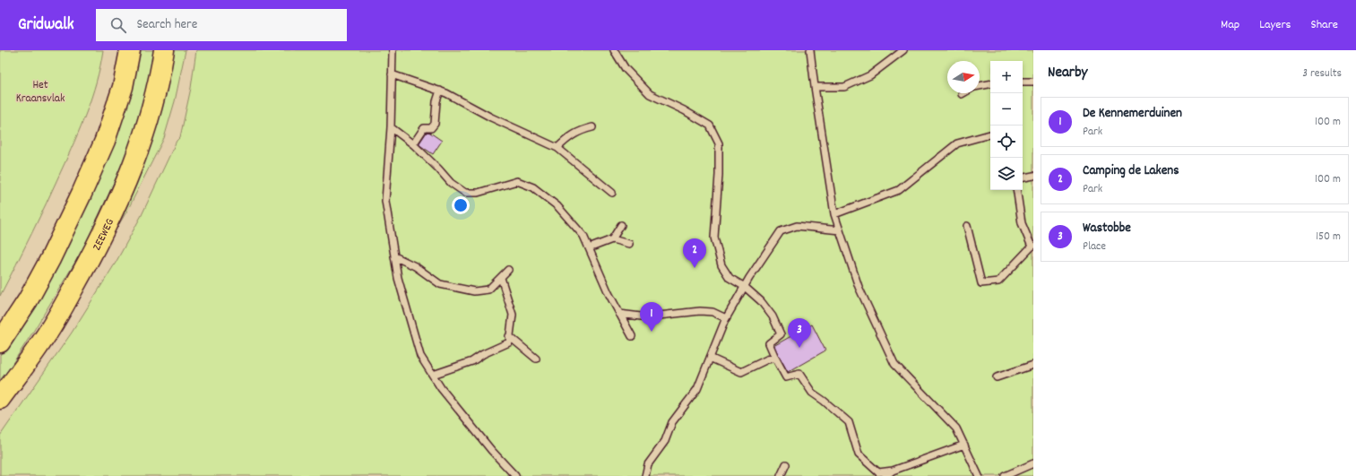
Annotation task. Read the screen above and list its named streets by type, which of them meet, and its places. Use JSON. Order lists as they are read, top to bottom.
{
  "streets": {
    "main road": ["ZEEWEG"]
  },
  "parks": ["Het Kraansvlak"],
  "north": "right",
  "page": {
    "header": "Gridwalk",
    "search": "Search here",
    "nav": ["Map", "Layers", "Share"],
    "heading": ["Nearby", "3 results"],
    "map_buttons": ["+", "−"],
    "list": [
      {
        "mark": "1",
        "name": "De Kennemerduinen",
        "note": "Park",
        "value": "100 m"
      },
      {
        "mark": "2",
        "name": "Camping de Lakens",
        "note": "Park",
        "value": "100 m"
      },
      {
        "mark": "3",
        "name": "Wastobbe",
        "note": "Place",
        "value": "150 m"
      }
    ],
    "pins": ["2", "1", "3"]
  }
}
